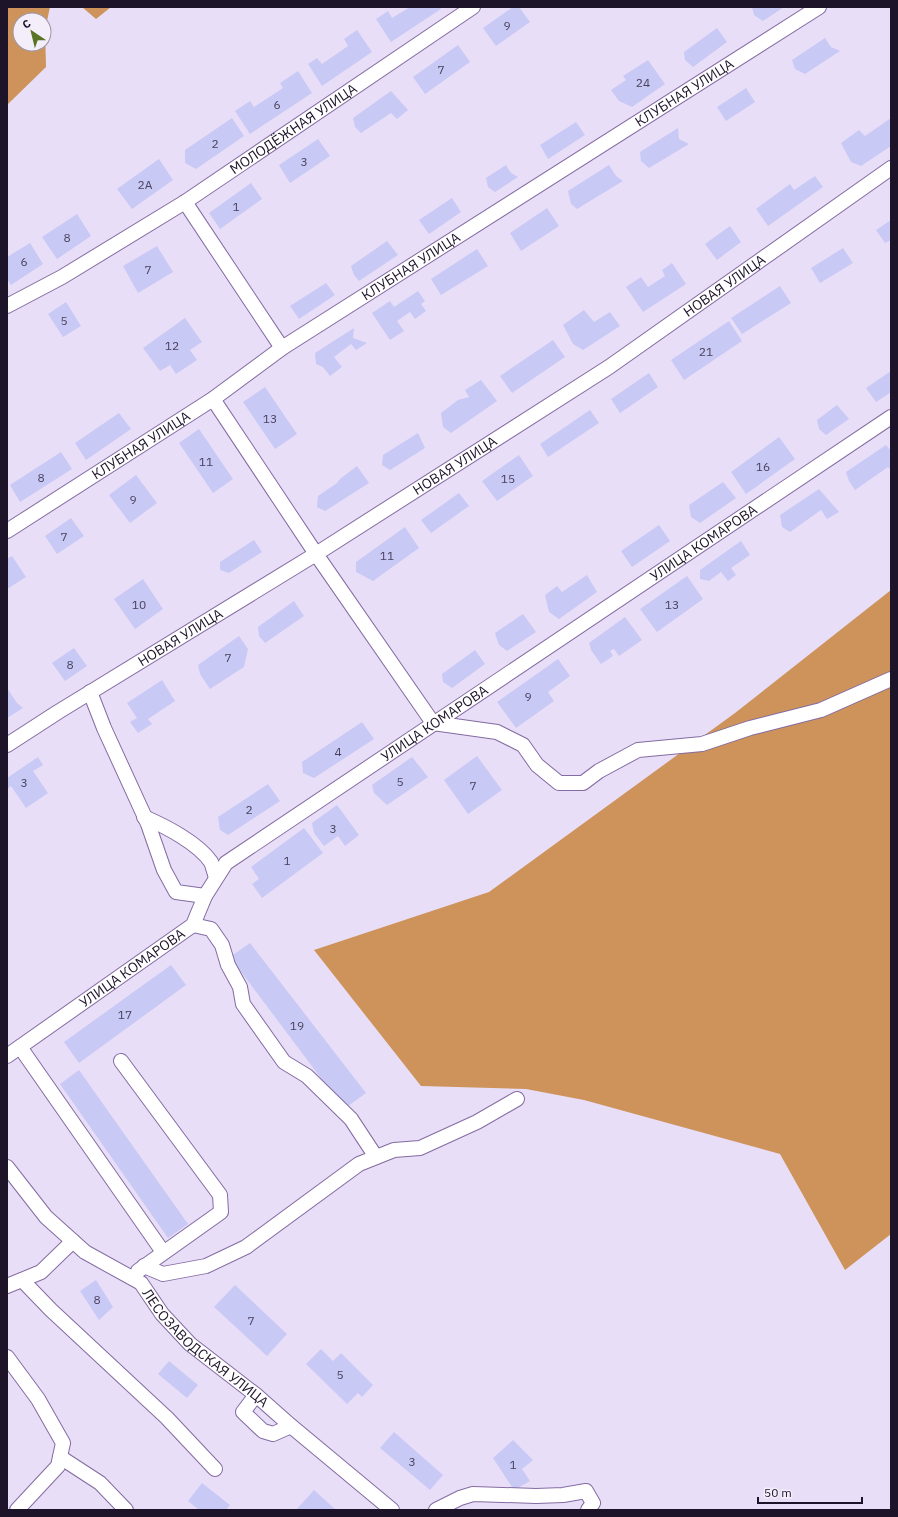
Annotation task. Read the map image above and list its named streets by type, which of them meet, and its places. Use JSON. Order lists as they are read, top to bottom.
{
  "streets": {
    "street": [
      "КЛУБНАЯ УЛИЦА",
      "МОЛОДЁЖНАЯ УЛИЦА",
      "НОВАЯ УЛИЦА",
      "УЛИЦА КОМАРОВА",
      "ЛЕСОЗАВОДСКАЯ УЛИЦА"
    ]
  },
  "house_numbers": [
    "9",
    "7",
    "24",
    "6",
    "2",
    "3",
    "2А",
    "1",
    "8",
    "6",
    "7",
    "5",
    "12",
    "21",
    "13",
    "11",
    "16",
    "8",
    "15",
    "9",
    "7",
    "11",
    "10",
    "13",
    "7",
    "8",
    "9",
    "4",
    "5",
    "3",
    "7",
    "2",
    "3",
    "1",
    "17",
    "19",
    "8",
    "7",
    "5",
    "3",
    "1"
  ],
  "scale_bar": "50 m",
  "north": "top left"
}
